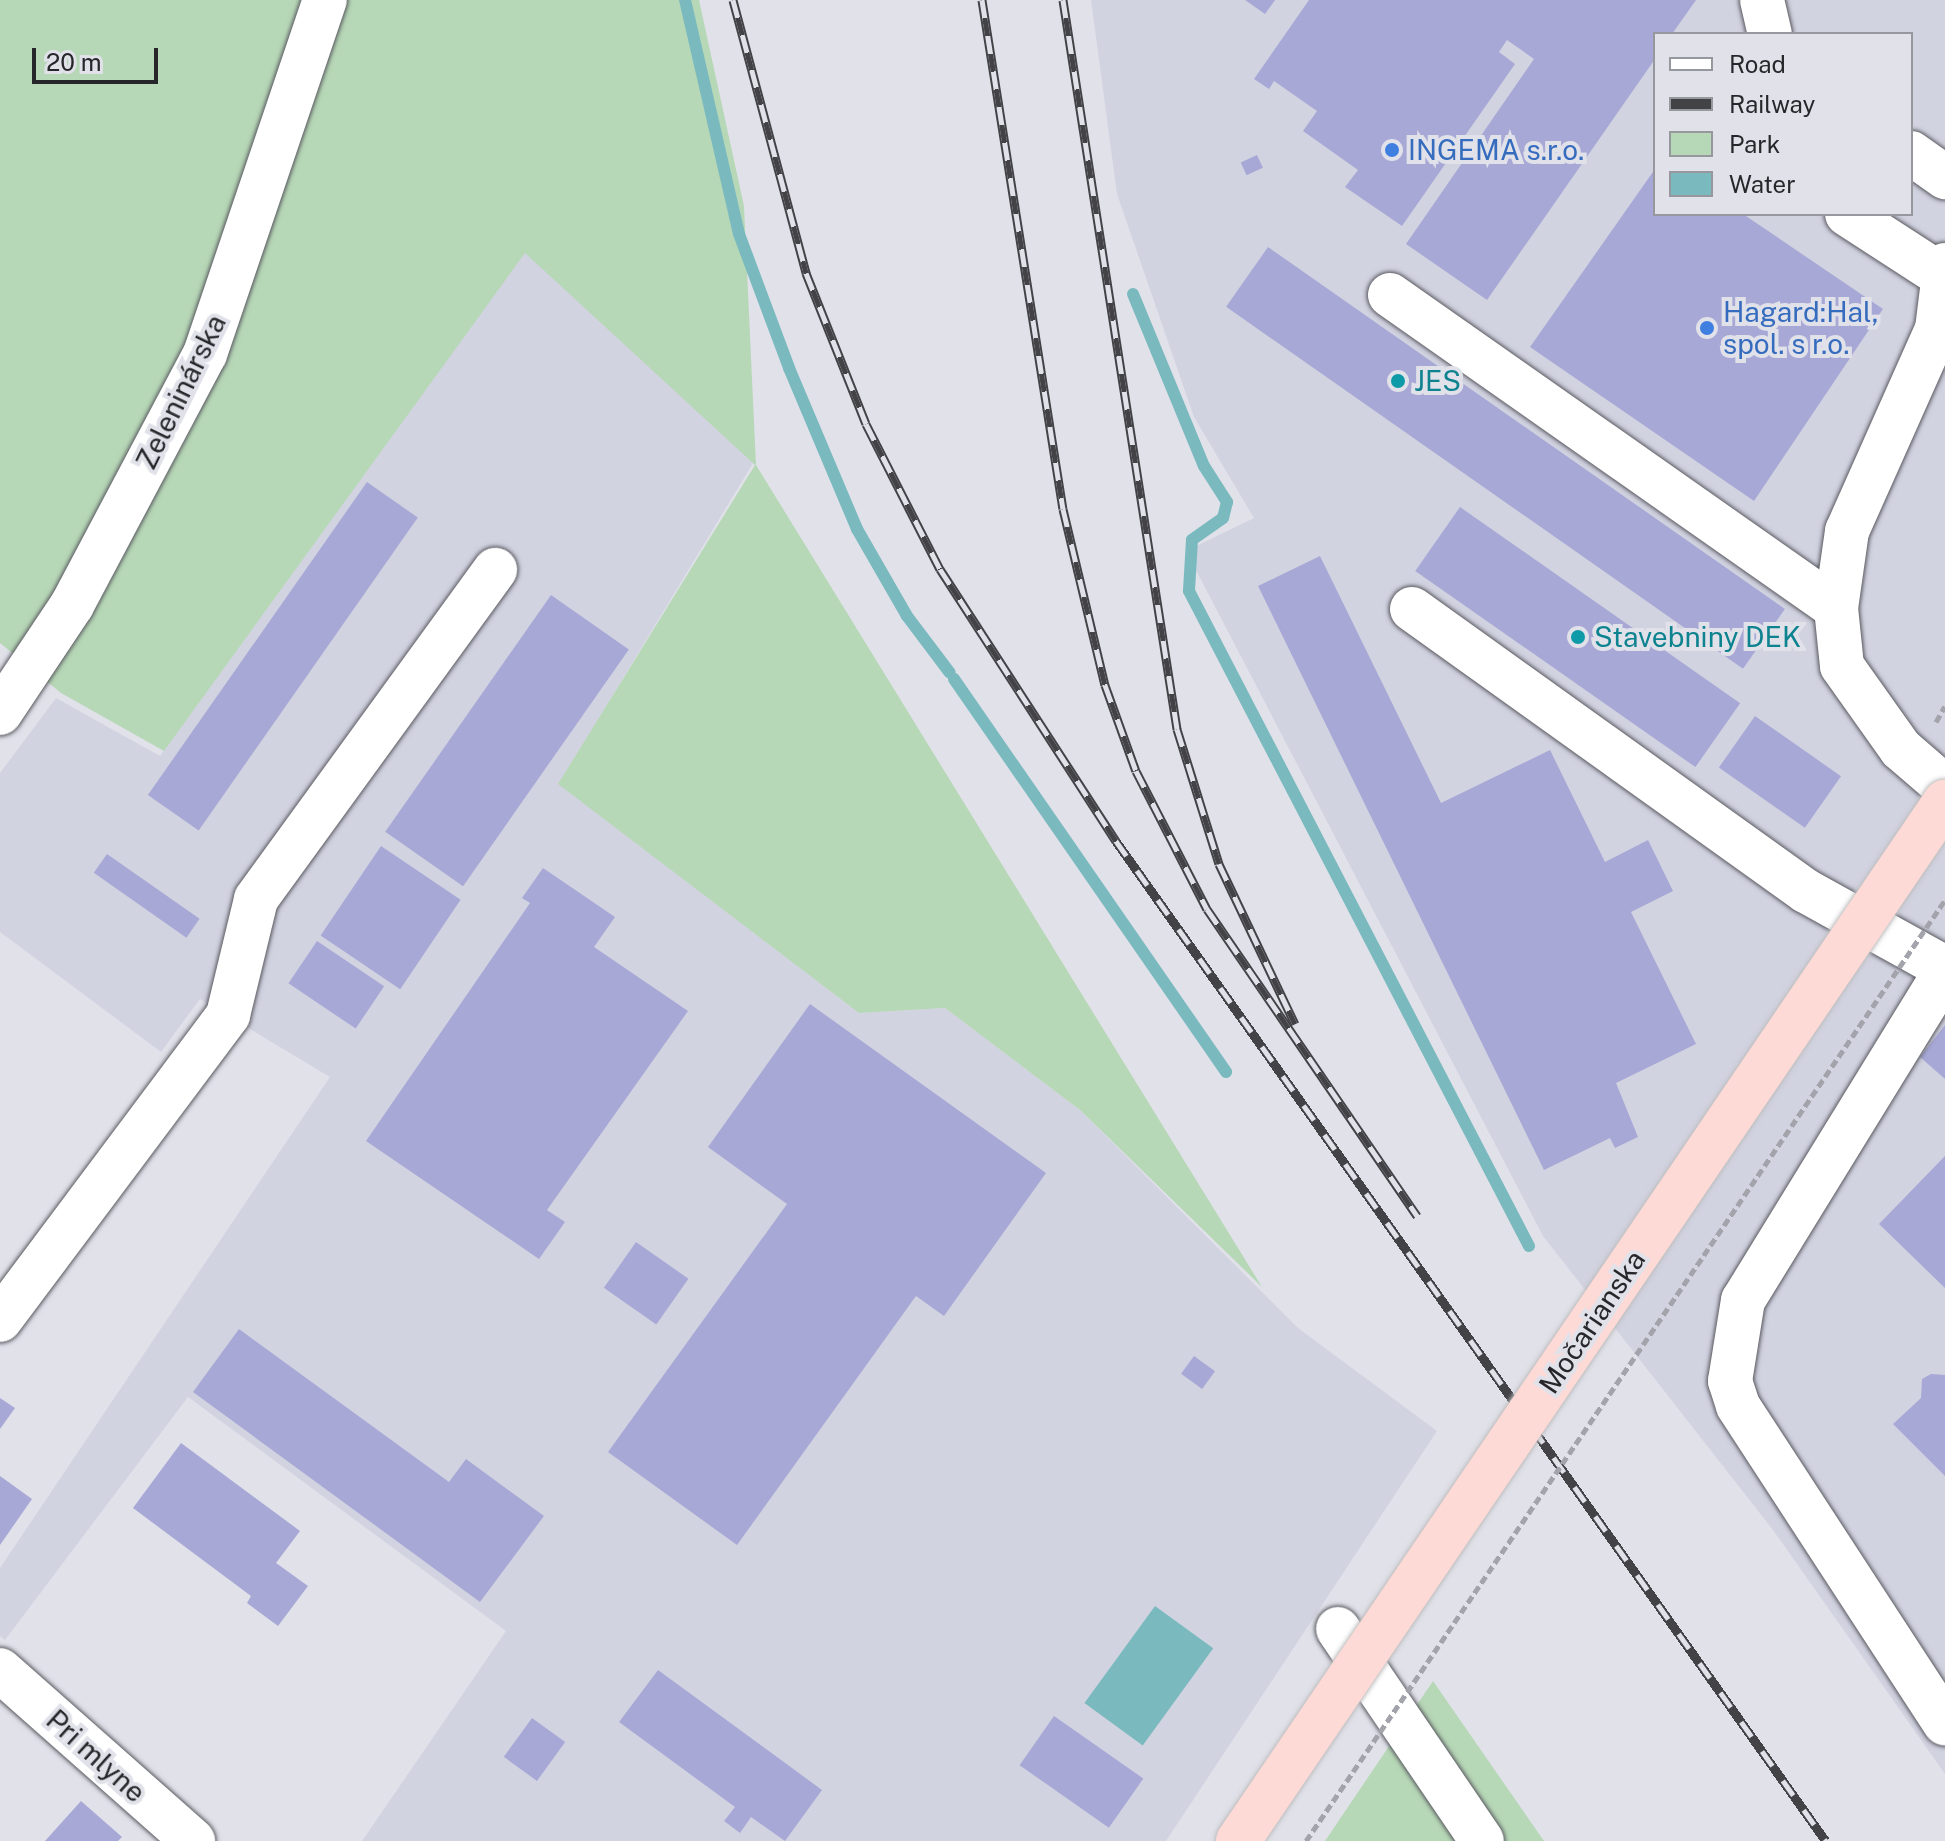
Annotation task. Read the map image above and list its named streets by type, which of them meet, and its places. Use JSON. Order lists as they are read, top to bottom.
{
  "streets": {
    "main road": ["Močarianska"],
    "street": ["Zeleninárska", "Pri mlyne"]
  },
  "places": [
    "INGEMA s.r.o.",
    "Hagard:Hal, spol. s r.o.",
    "JES",
    "Stavebniny DEK"
  ],
  "legend": [
    "Road",
    "Railway",
    "Park",
    "Water"
  ],
  "scale_bar": "20 m"
}
